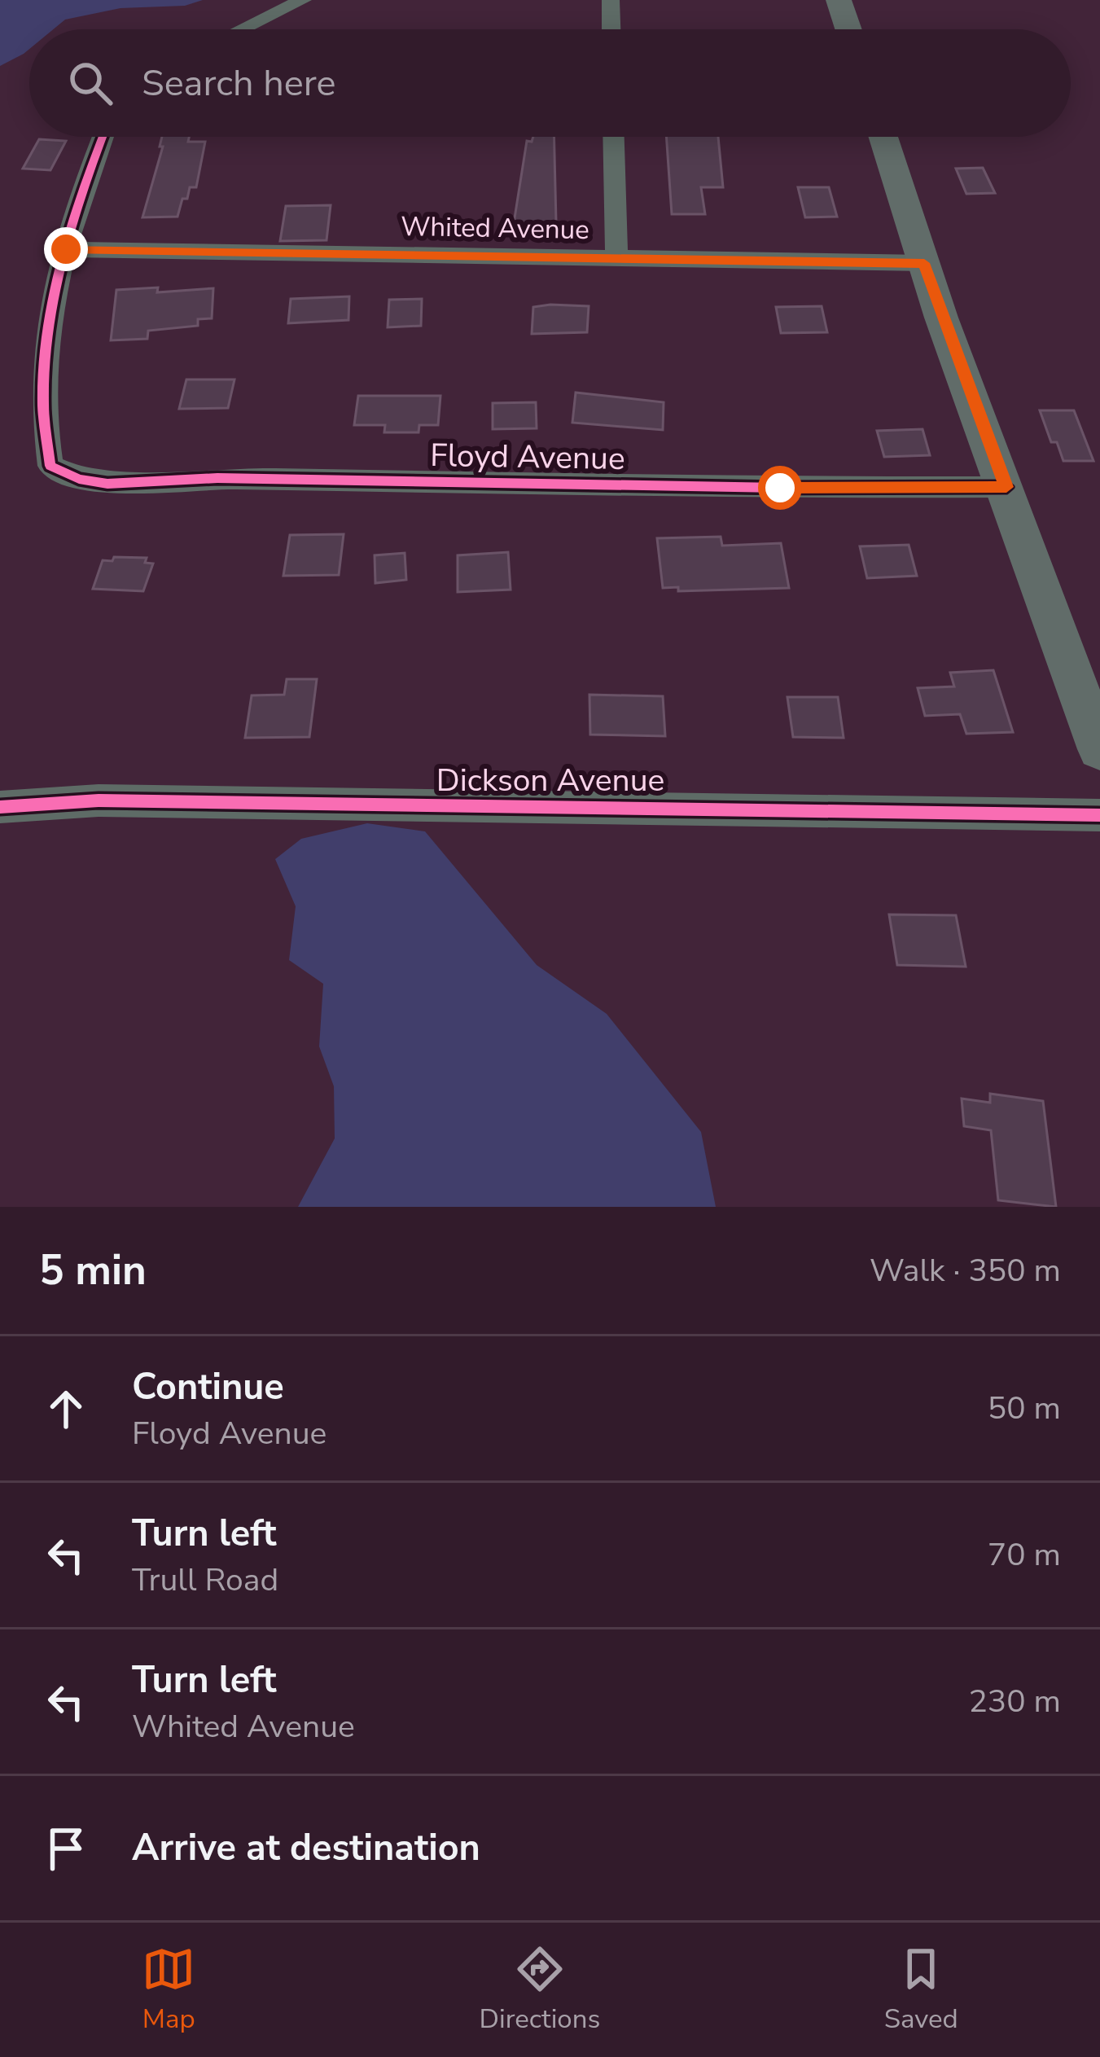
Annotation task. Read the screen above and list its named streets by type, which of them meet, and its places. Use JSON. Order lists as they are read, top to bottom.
{
  "streets": {
    "street": ["Whited Avenue", "Floyd Avenue", "Dickson Avenue"]
  },
  "crossings": [
    ["Whited Avenue", "Floyd Avenue"]
  ],
  "page": {
    "search": "Search here",
    "heading": ["5 min", "Walk · 350 m"],
    "list": [
      ["Continue", "Floyd Avenue", "50 m"],
      ["Turn left", "Trull Road", "70 m"],
      ["Turn left", "Whited Avenue", "230 m"],
      "Arrive at destination"
    ],
    "nav": ["Map", "Directions", "Saved"]
  }
}
